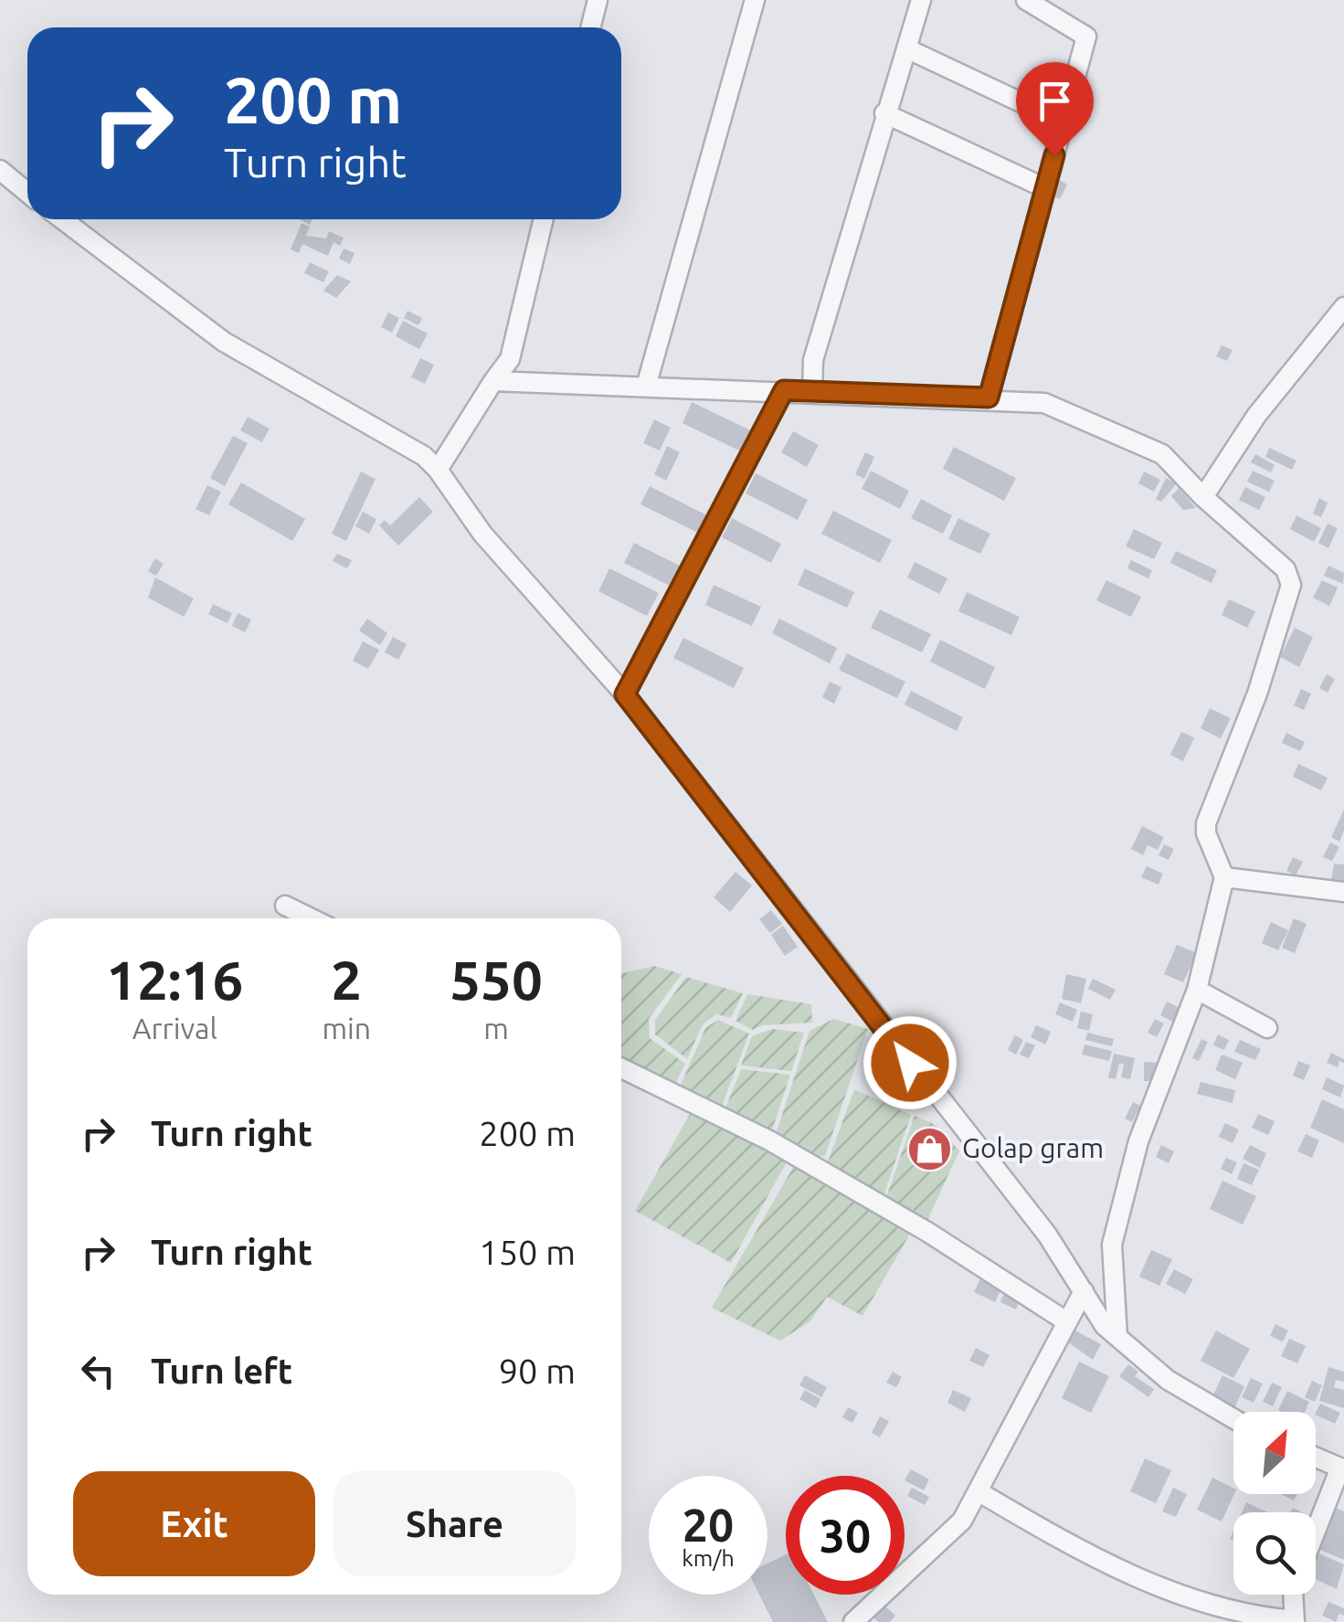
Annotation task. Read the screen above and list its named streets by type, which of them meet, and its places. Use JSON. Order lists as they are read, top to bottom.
{
  "places": {
    "shop": ["Golap gram"]
  },
  "north": "top right",
  "page": {
    "turn": ["200 m", "Turn right"],
    "eta": [
      "12:16",
      "Arrival",
      "2",
      "min",
      "550",
      "m"
    ],
    "list": [
      {
        "name": "Turn right",
        "value": "200 m"
      },
      {
        "name": "Turn right",
        "value": "150 m"
      },
      {
        "name": "Turn left",
        "value": "90 m"
      }
    ],
    "buttons": ["Exit", "Share"],
    "speed": "20 km/h",
    "limit": "30"
  }
}
